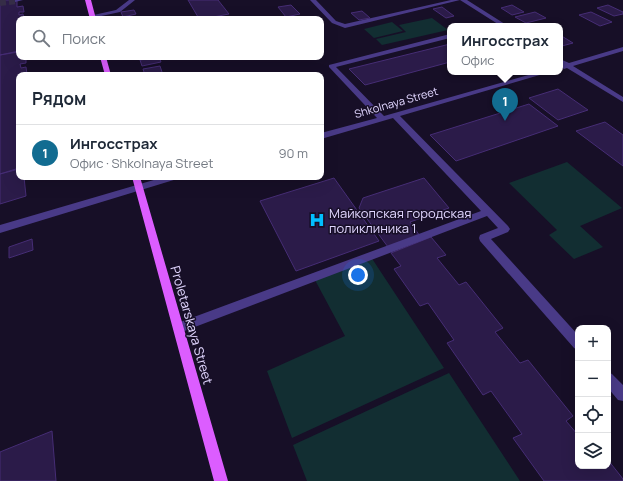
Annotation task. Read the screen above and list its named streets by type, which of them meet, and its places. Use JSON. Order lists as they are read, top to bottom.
{
  "streets": {
    "main road": ["Proletarskaya Street"],
    "street": ["Shkolnaya Street"]
  },
  "places": {
    "hospital": ["Майкопская городская поликлиника 1"]
  },
  "page": {
    "search": "Поиск",
    "popup": ["Ингосстрах", "Офис"],
    "heading": "Рядом",
    "pins": "1",
    "list": [
      {
        "mark": "1",
        "name": "Ингосстрах",
        "note": "Офис · Shkolnaya Street",
        "value": "90 m"
      }
    ],
    "map_buttons": ["+", "−"]
  }
}
